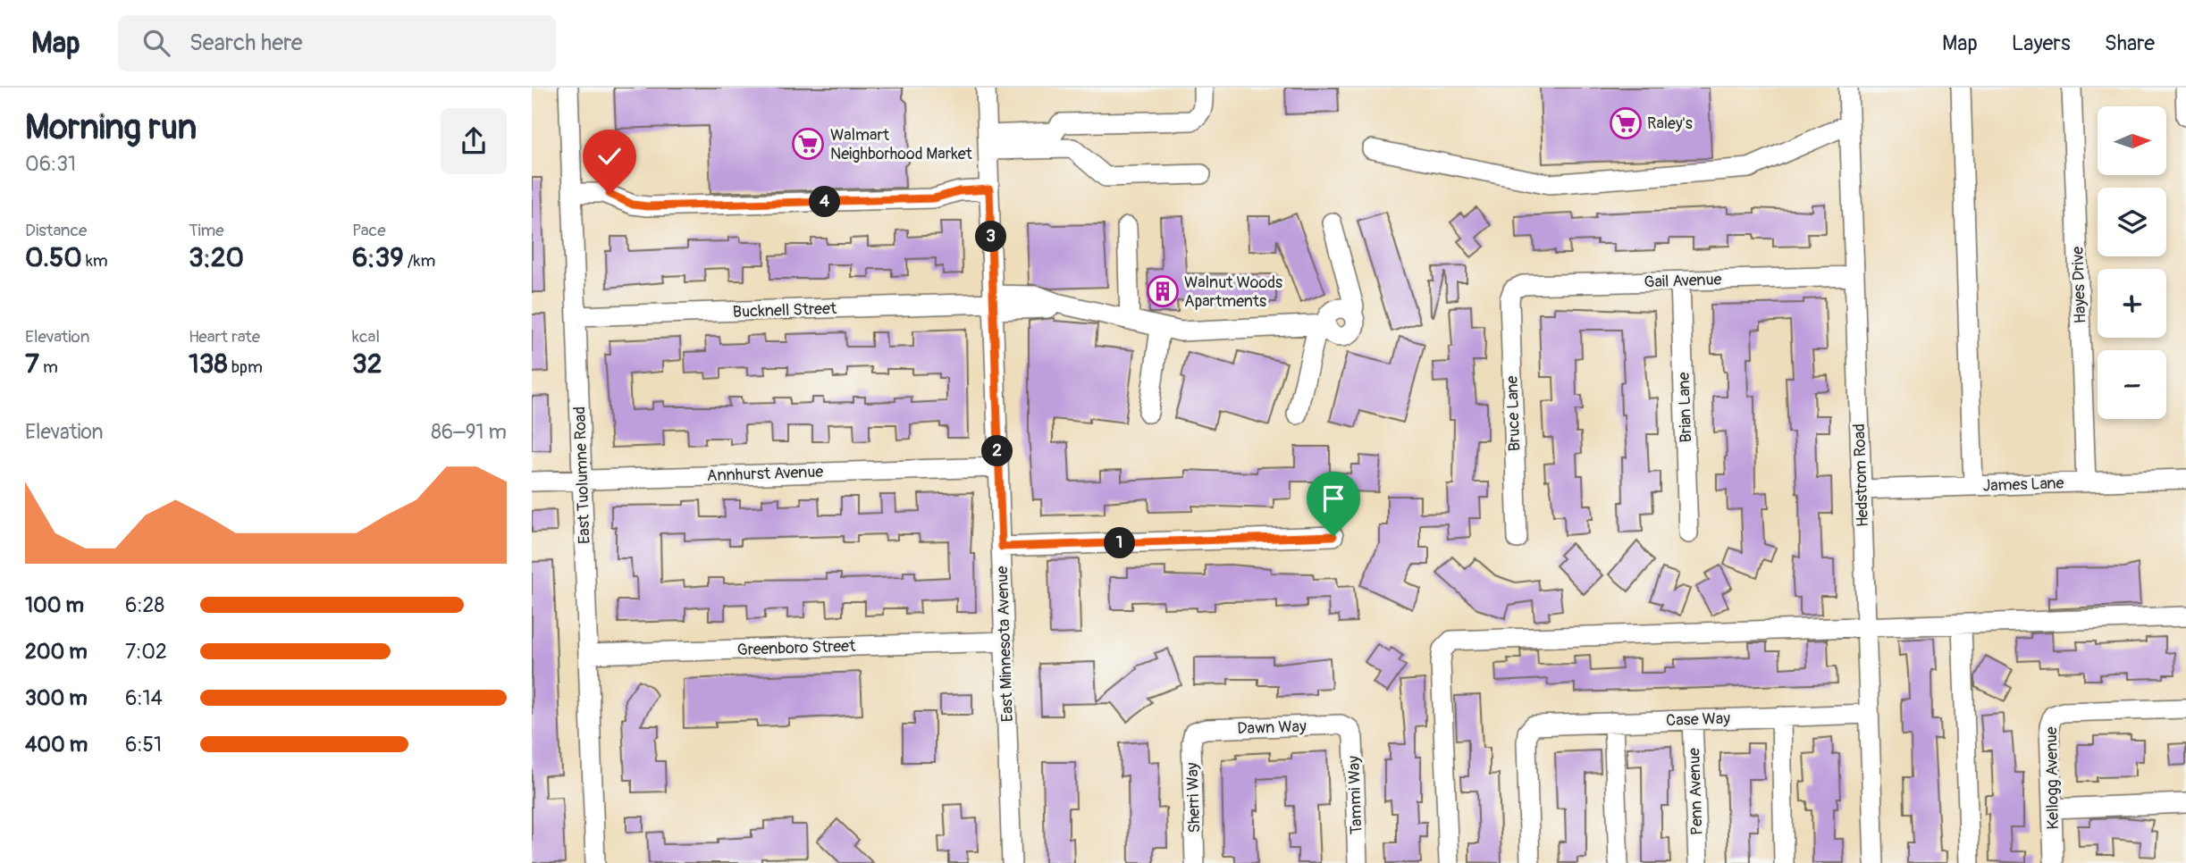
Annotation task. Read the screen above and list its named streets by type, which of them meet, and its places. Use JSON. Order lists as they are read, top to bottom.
{
  "streets": {
    "street": [
      "Gail Avenue",
      "Hayes Drive",
      "Bucknell Street",
      "Brian Lane",
      "Bruce Lane",
      "Annhurst Avenue",
      "East Tuolumne Road",
      "Hedstrom Road",
      "James Lane",
      "East Minnesota Avenue",
      "Greenboro Street",
      "Case Way",
      "Dawn Way",
      "Kellogg Avenue",
      "Penn Avenue",
      "Tammi Way",
      "Sherri Way"
    ]
  },
  "crossings": [
    ["Gail Avenue", "Brian Lane"],
    ["Gail Avenue", "Bruce Lane"],
    ["Gail Avenue", "Hedstrom Road"],
    ["Hayes Drive", "James Lane"],
    ["Bucknell Street", "East Tuolumne Road"],
    ["Bucknell Street", "East Minnesota Avenue"],
    ["Annhurst Avenue", "East Tuolumne Road"],
    ["Annhurst Avenue", "East Minnesota Avenue"],
    ["East Tuolumne Road", "Greenboro Street"],
    ["Hedstrom Road", "James Lane"],
    ["Hedstrom Road", "Case Way"],
    ["East Minnesota Avenue", "Greenboro Street"],
    ["Case Way", "Penn Avenue"],
    ["Dawn Way", "Tammi Way"],
    ["Dawn Way", "Sherri Way"]
  ],
  "places": {
    "supermarket": ["Raley's", "Walmart Neighborhood Market"],
    "building": ["Walnut Woods Apartments"]
  },
  "north": "right",
  "page": {
    "header": "Map",
    "search": "Search here",
    "nav": ["Map", "Layers", "Share"],
    "heading": ["Morning run", "06:31"],
    "map_buttons": ["+", "−"],
    "pins": [
      "4",
      "3",
      "2",
      "1"
    ],
    "stats": [
      ["Distance", "0.50 km"],
      ["Time", "3:20"],
      ["Pace", "6:39 /km"],
      ["Elevation", "7 m"],
      ["Heart rate", "138 bpm"],
      ["kcal", "32"]
    ],
    "chart": ["Elevation", "86–91 m"],
    "list": [
      {
        "name": "100 m",
        "note": "6:28"
      },
      {
        "name": "200 m",
        "note": "7:02"
      },
      {
        "name": "300 m",
        "note": "6:14"
      },
      {
        "name": "400 m",
        "note": "6:51"
      }
    ]
  }
}
